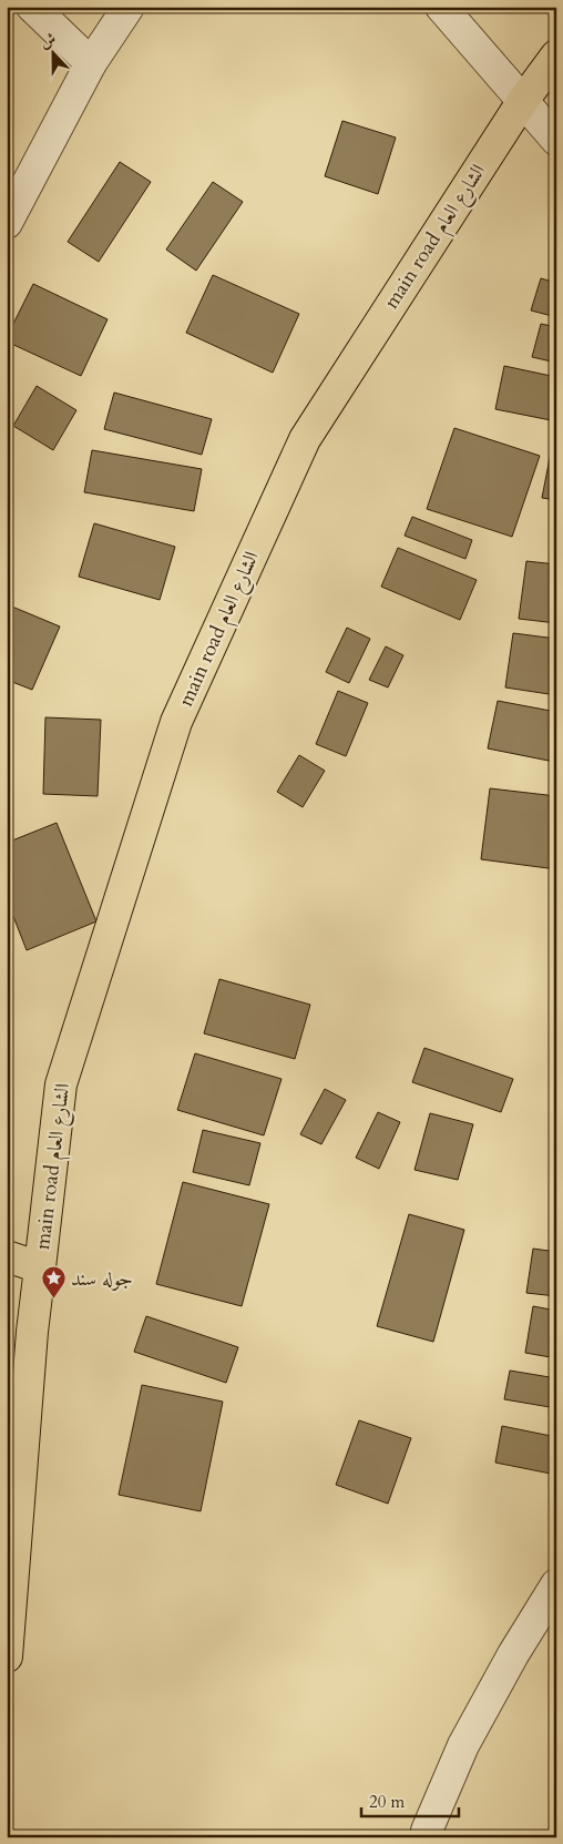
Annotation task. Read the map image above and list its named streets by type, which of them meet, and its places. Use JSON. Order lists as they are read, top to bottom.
{
  "streets": {
    "main road": ["main road الشارع العام"]
  },
  "places": {
    "place": ["جوله سند"]
  },
  "scale_bar": "20 m",
  "north": "top"
}
